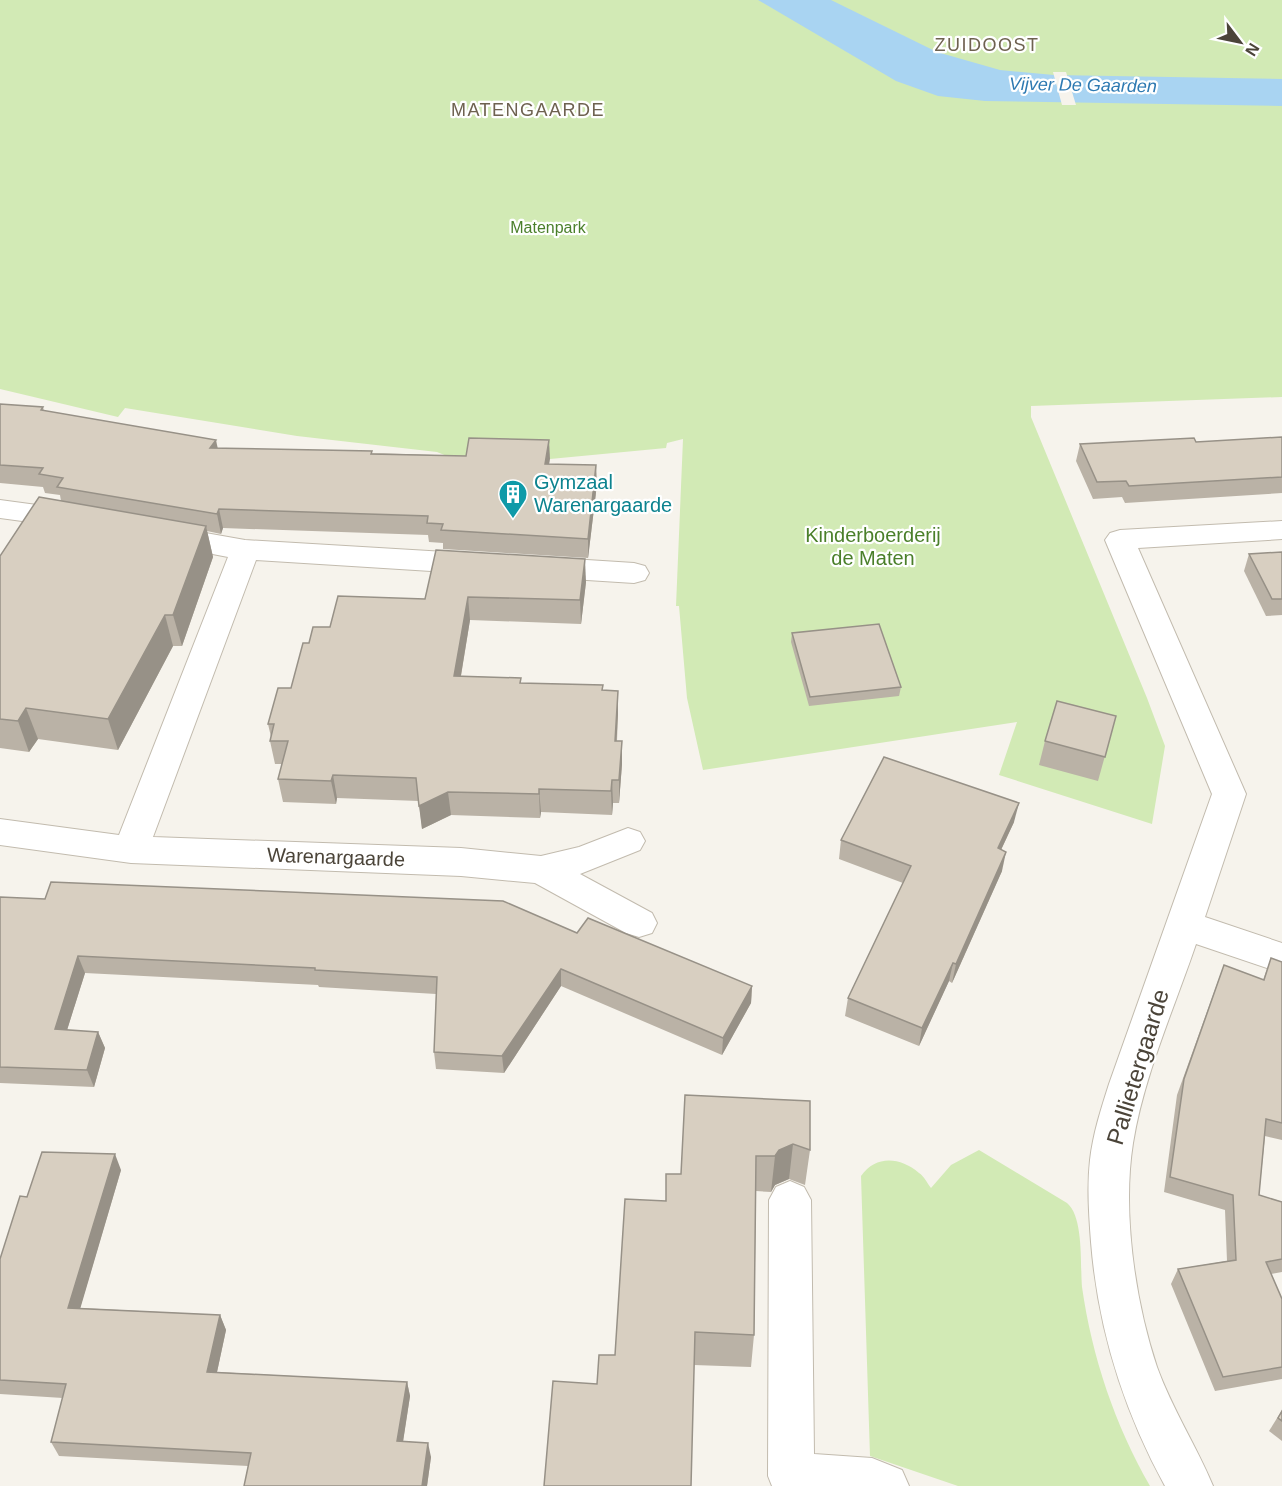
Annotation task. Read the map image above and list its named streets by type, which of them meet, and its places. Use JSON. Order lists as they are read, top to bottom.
{
  "streets": {
    "street": ["Warenargaarde", "Pallietergaarde"]
  },
  "districts": ["ZUIDOOST", "MATENGAARDE"],
  "water": ["Vijver De Gaarden"],
  "parks": ["Matenpark", "Kinderboerderij de Maten"],
  "places": {
    "building": ["Gymzaal Warenargaarde"]
  },
  "north": "bottom right"
}
